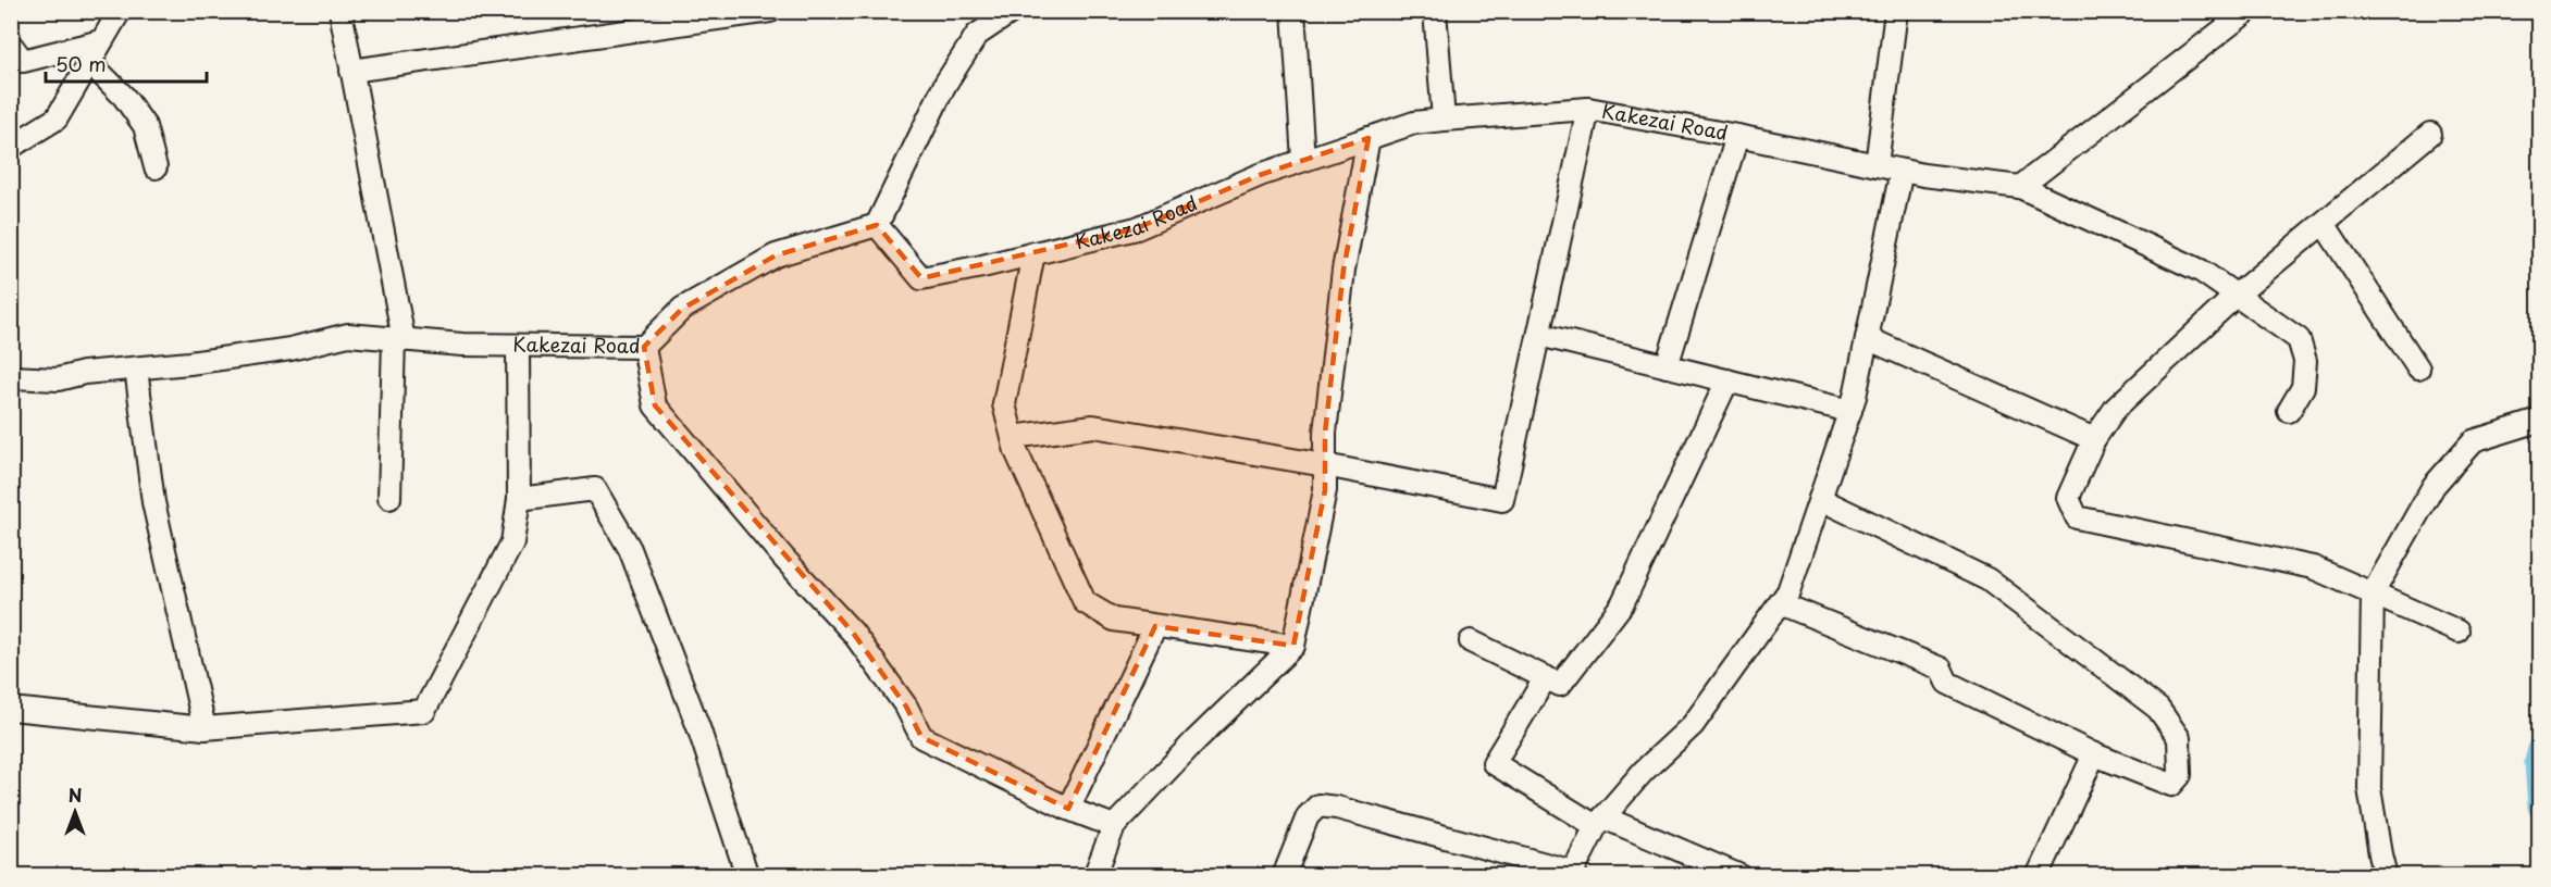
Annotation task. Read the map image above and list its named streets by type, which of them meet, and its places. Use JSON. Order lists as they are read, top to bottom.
{
  "streets": {
    "street": ["Kakezai Road"]
  },
  "scale_bar": "50 m",
  "north": "top"
}
